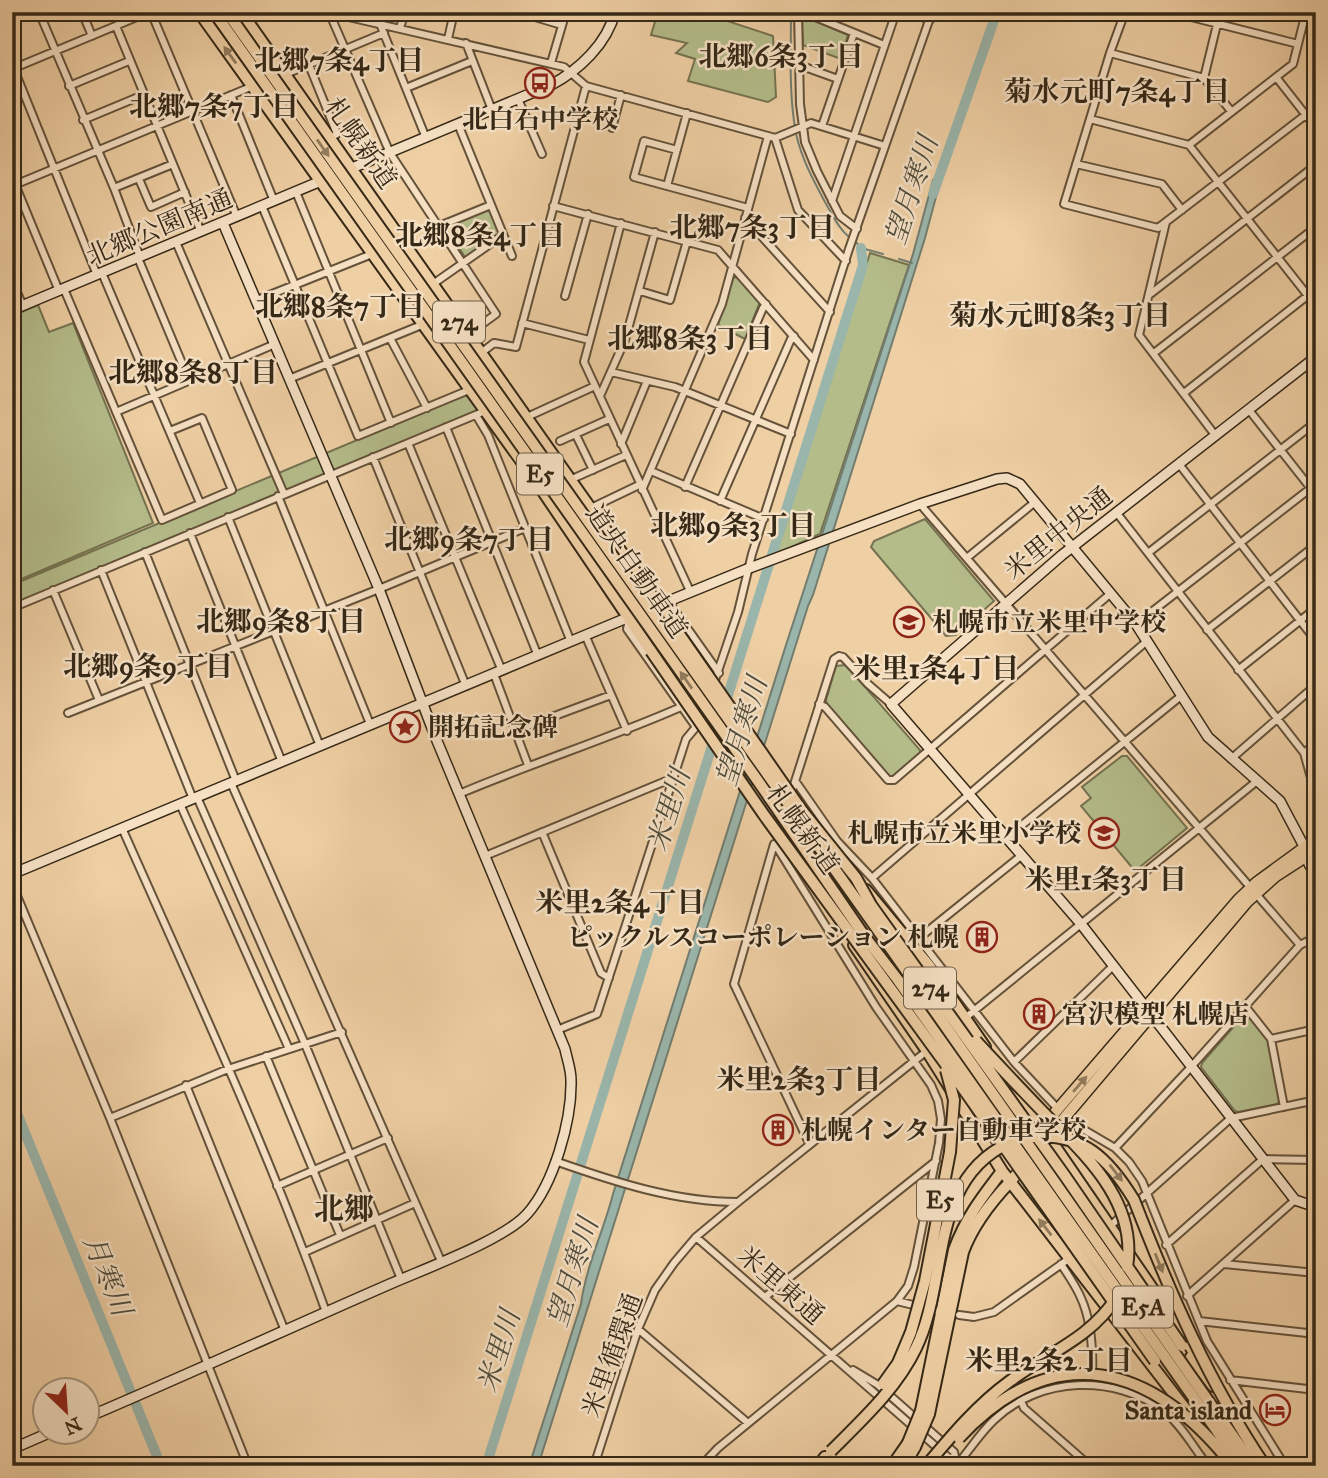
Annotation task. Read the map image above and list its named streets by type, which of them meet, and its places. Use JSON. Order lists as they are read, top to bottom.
{
  "streets": {
    "highway": [
      "札幌新道",
      "274",
      "E5",
      "道央自動車道",
      "E5A"
    ],
    "street": [
      "北郷公園南通",
      "米里中央通",
      "米里東通",
      "米里循環通"
    ]
  },
  "crossings": [
    ["札幌新道", "北郷公園南通"],
    ["E5", "道央自動車道"],
    ["道央自動車道", "E5A"],
    ["米里東通", "米里循環通"]
  ],
  "districts": [
    "北郷6条3丁目",
    "北郷7条4丁目",
    "菊水元町7条4丁目",
    "北郷7条7丁目",
    "北郷7条3丁目",
    "北郷8条4丁目",
    "北郷8条7丁目",
    "菊水元町8条3丁目",
    "北郷8条3丁目",
    "北郷8条8丁目",
    "北郷9条3丁目",
    "北郷9条7丁目",
    "北郷9条8丁目",
    "北郷9条9丁目",
    "米里1条4丁目",
    "米里1条3丁目",
    "米里2条4丁目",
    "米里2条3丁目",
    "北郷",
    "米里2条2丁目"
  ],
  "water": ["望月寒川", "米里川", "月寒川"],
  "places": {
    "bus stop": ["北白石中学校"],
    "school or university": ["札幌市立米里中学校", "札幌市立米里小学校"],
    "place": ["開拓記念碑"],
    "building": ["ピックルスコーポレーション 札幌", "宮沢模型 札幌店", "札幌インター自動車学校"],
    "hotel": ["Santa island"]
  },
  "north": "bottom right"
}
